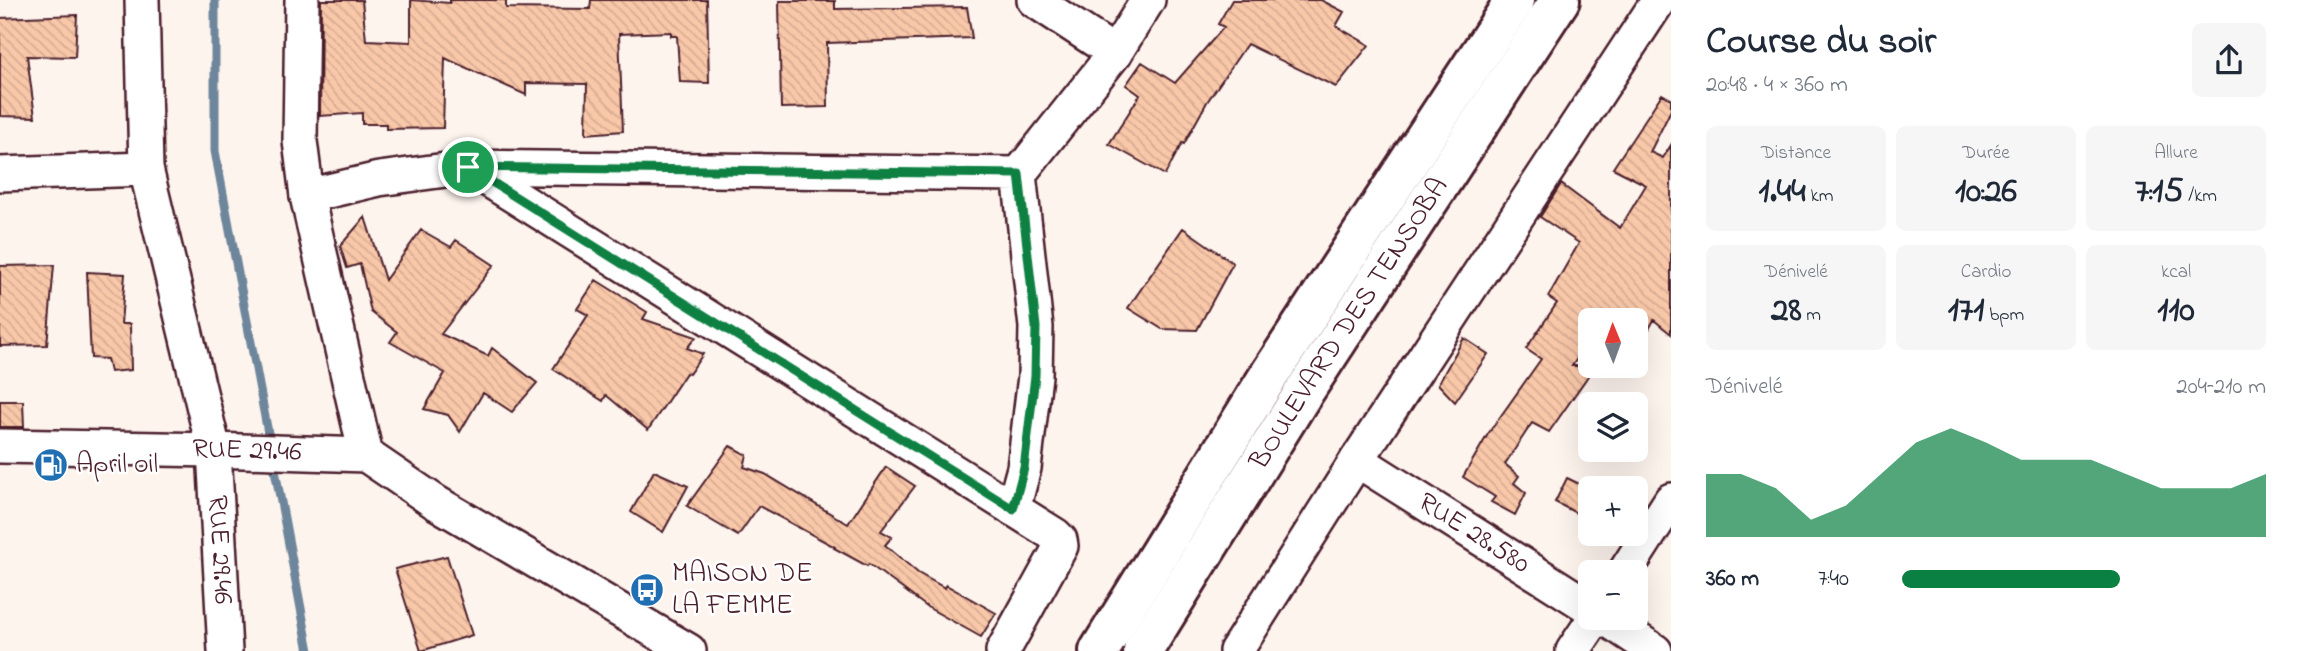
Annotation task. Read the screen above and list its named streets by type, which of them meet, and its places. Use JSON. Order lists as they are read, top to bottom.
{
  "streets": {
    "main road": ["BOULEVARD DES TENSOBA"],
    "street": ["RUE 29.46", "RUE 28.580"]
  },
  "places": {
    "fuel station": ["April oil"],
    "bus stop": ["MAISON DE LA FEMME"]
  },
  "north": "top",
  "page": {
    "heading": ["Course du soir", "20:48 · 4 × 360 m"],
    "stats": [
      ["Distance", "1.44 km"],
      ["Durée", "10:26"],
      ["Allure", "7:15 /km"],
      ["Dénivelé", "28 m"],
      ["Cardio", "171 bpm"],
      ["kcal", "110"]
    ],
    "map_buttons": ["+", "−"],
    "chart": ["Dénivelé", "204–210 m"],
    "list": [
      {
        "name": "360 m",
        "note": "7:40"
      }
    ]
  }
}
